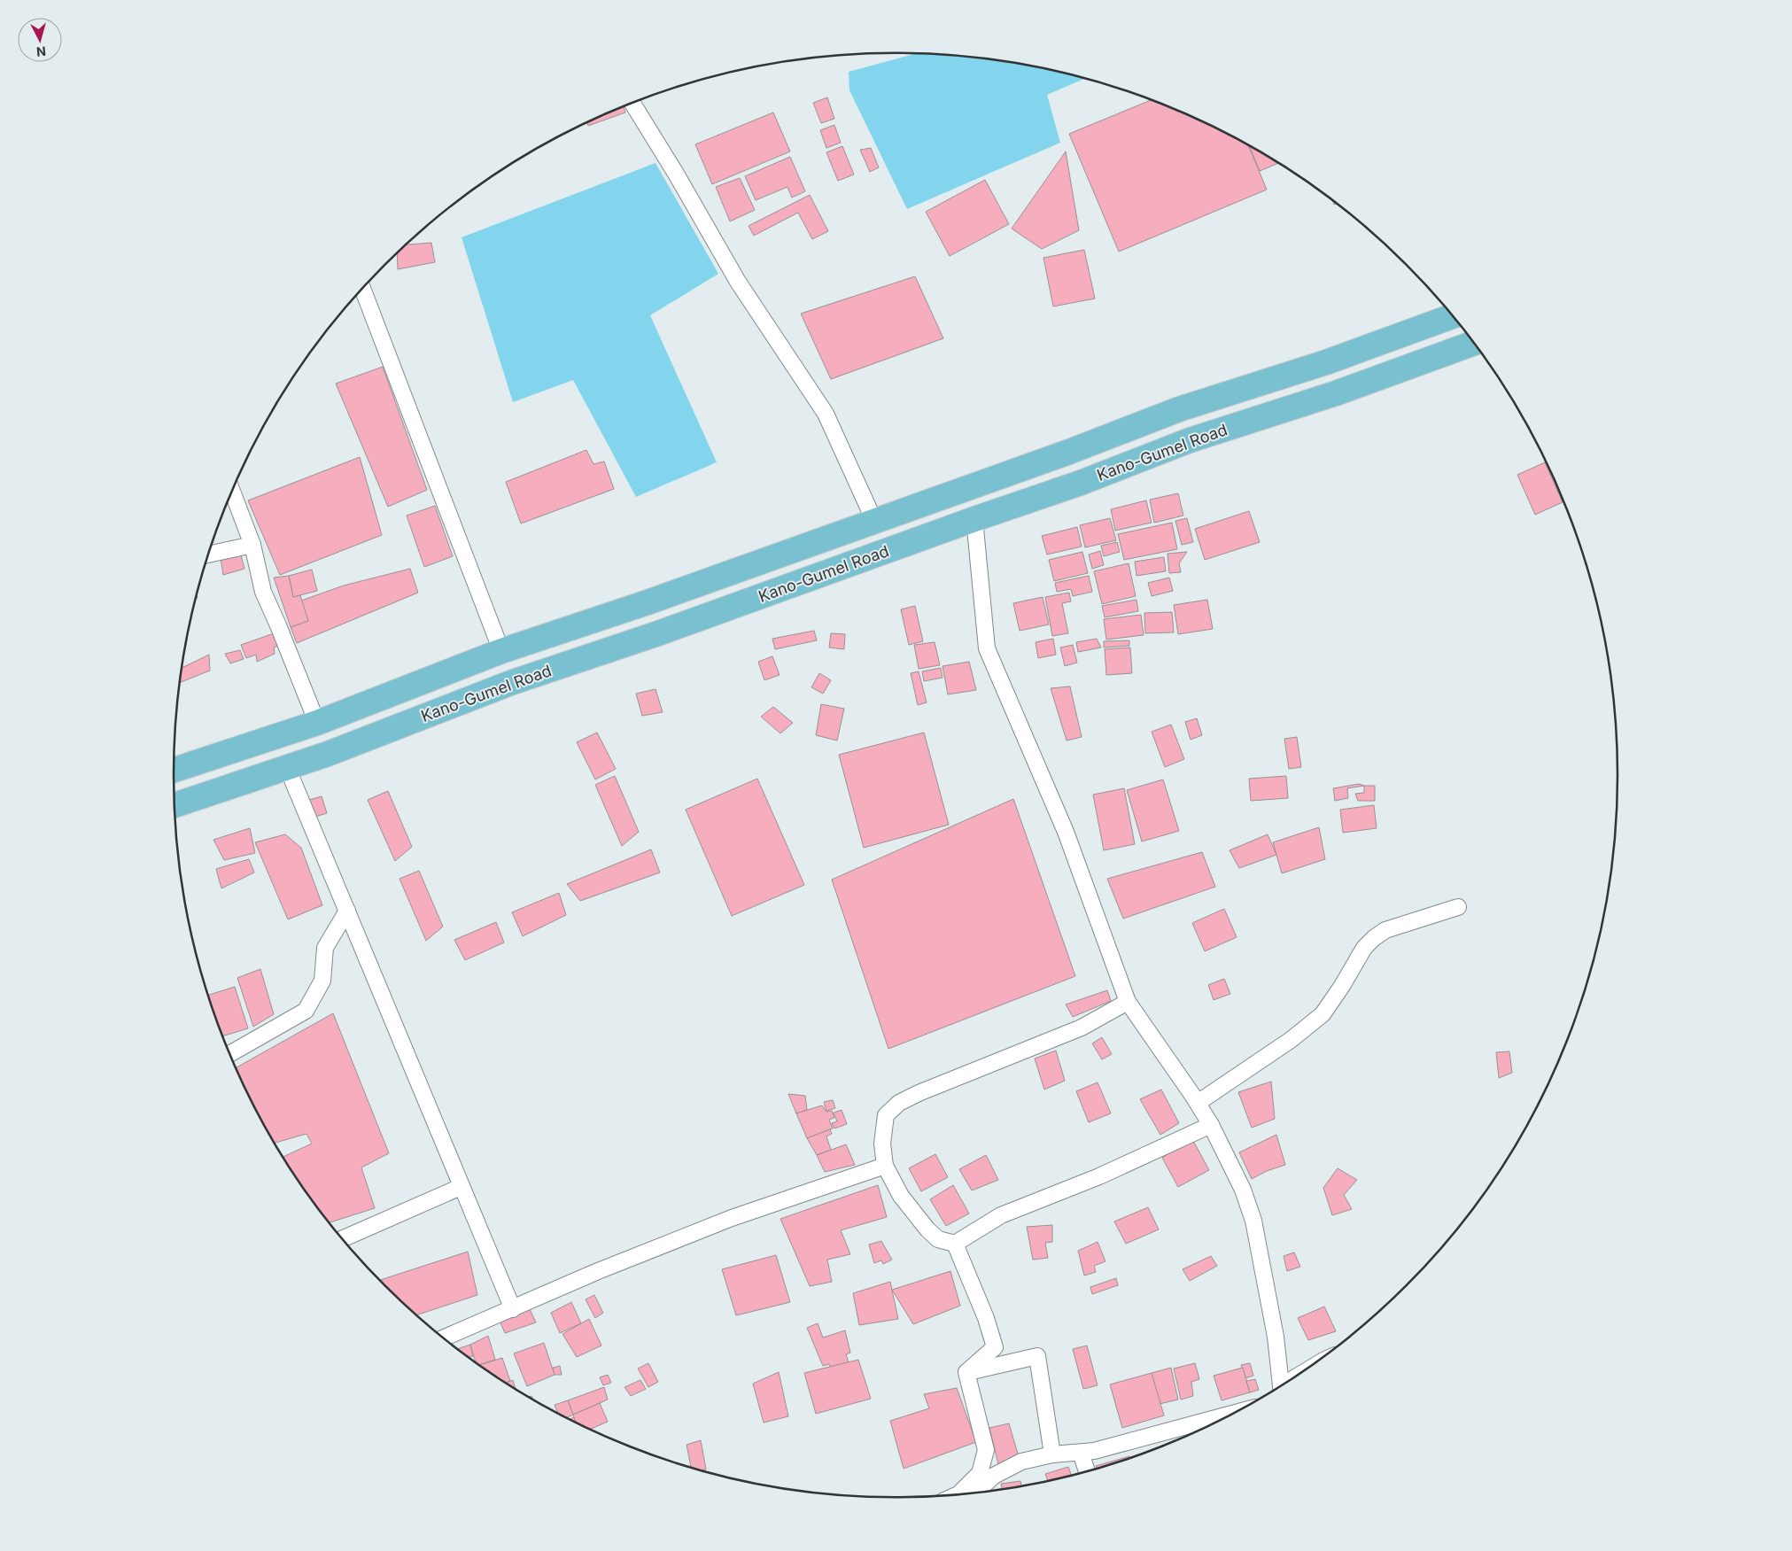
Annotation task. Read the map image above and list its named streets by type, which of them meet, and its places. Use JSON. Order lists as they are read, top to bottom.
{
  "streets": {
    "main road": ["Kano-Gumel Road"]
  },
  "north": "bottom"
}
